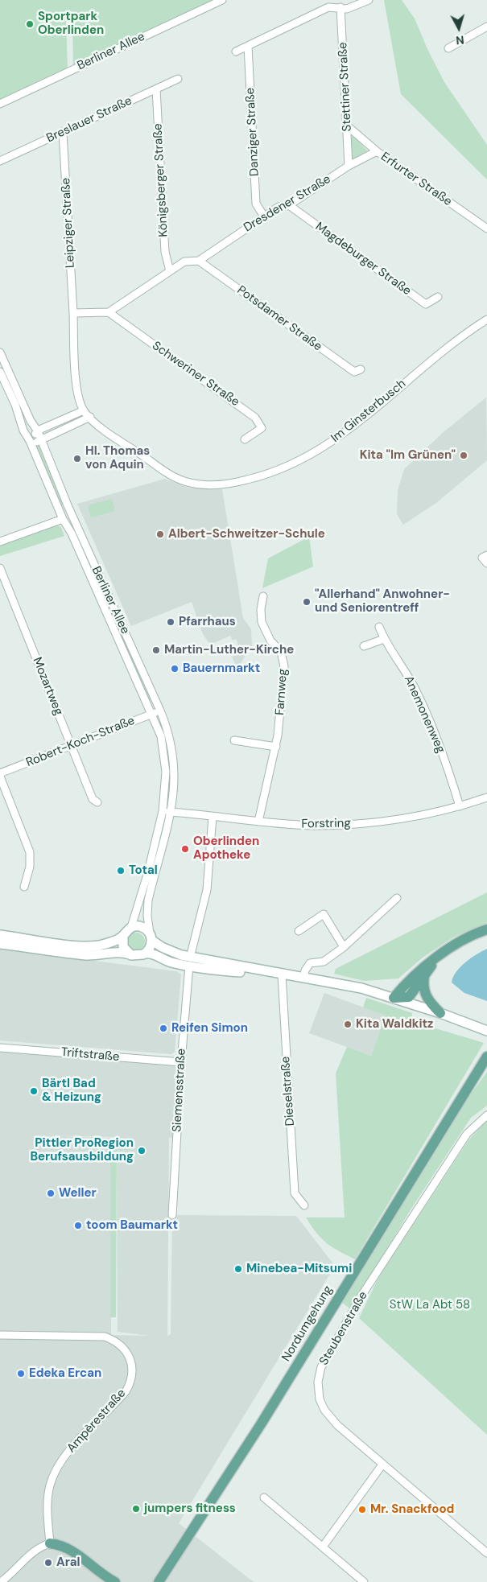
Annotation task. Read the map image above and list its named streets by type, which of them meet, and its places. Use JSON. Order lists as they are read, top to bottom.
{
  "streets": {
    "main road": ["Nordumgehung"],
    "street": [
      "Berliner Allee",
      "Stettiner Straße",
      "Breslauer Straße",
      "Danziger Straße",
      "Erfurter Straße",
      "Königsberger Straße",
      "Dresdener Straße",
      "Leipziger Straße",
      "Magdeburger Straße",
      "Potsdamer Straße",
      "Schweriner Straße",
      "Im Ginsterbusch",
      "Mozartweg",
      "Farnweg",
      "Anemonenweg",
      "Robert-Koch-Straße",
      "Forstring",
      "Triftstraße",
      "Siemensstraße",
      "Dieselstraße",
      "Steubenstraße",
      "Ampèrestraße"
    ]
  },
  "crossings": [
    ["Berliner Allee", "Robert-Koch-Straße"],
    ["Berliner Allee", "Forstring"],
    ["Stettiner Straße", "Erfurter Straße"],
    ["Stettiner Straße", "Dresdener Straße"],
    ["Breslauer Straße", "Königsberger Straße"],
    ["Breslauer Straße", "Leipziger Straße"],
    ["Danziger Straße", "Dresdener Straße"],
    ["Erfurter Straße", "Dresdener Straße"],
    ["Königsberger Straße", "Dresdener Straße"],
    ["Dresdener Straße", "Magdeburger Straße"],
    ["Dresdener Straße", "Potsdamer Straße"],
    ["Dresdener Straße", "Schweriner Straße"],
    ["Mozartweg", "Robert-Koch-Straße"],
    ["Farnweg", "Forstring"],
    ["Anemonenweg", "Forstring"],
    ["Forstring", "Siemensstraße"],
    ["Triftstraße", "Siemensstraße"]
  ],
  "parks": ["StW La Abt 58"],
  "places": [
    "Sportpark Oberlinden",
    "Kita \"Im Grünen\"",
    "Hl. Thomas von Aquin",
    "Albert-Schweitzer-Schule",
    "\"Allerhand\" Anwohner- und Seniorentreff",
    "Pfarrhaus",
    "Martin-Luther-Kirche",
    "Bauernmarkt",
    "Oberlinden Apotheke",
    "Total",
    "Kita Waldkitz",
    "Reifen Simon",
    "Bärtl Bad & Heizung",
    "Pittler ProRegion Berufsausbildung",
    "Weller",
    "toom Baumarkt",
    "Minebea-Mitsumi",
    "Edeka Ercan",
    "jumpers fitness",
    "Mr. Snackfood",
    "Aral"
  ],
  "north": "bottom"
}
